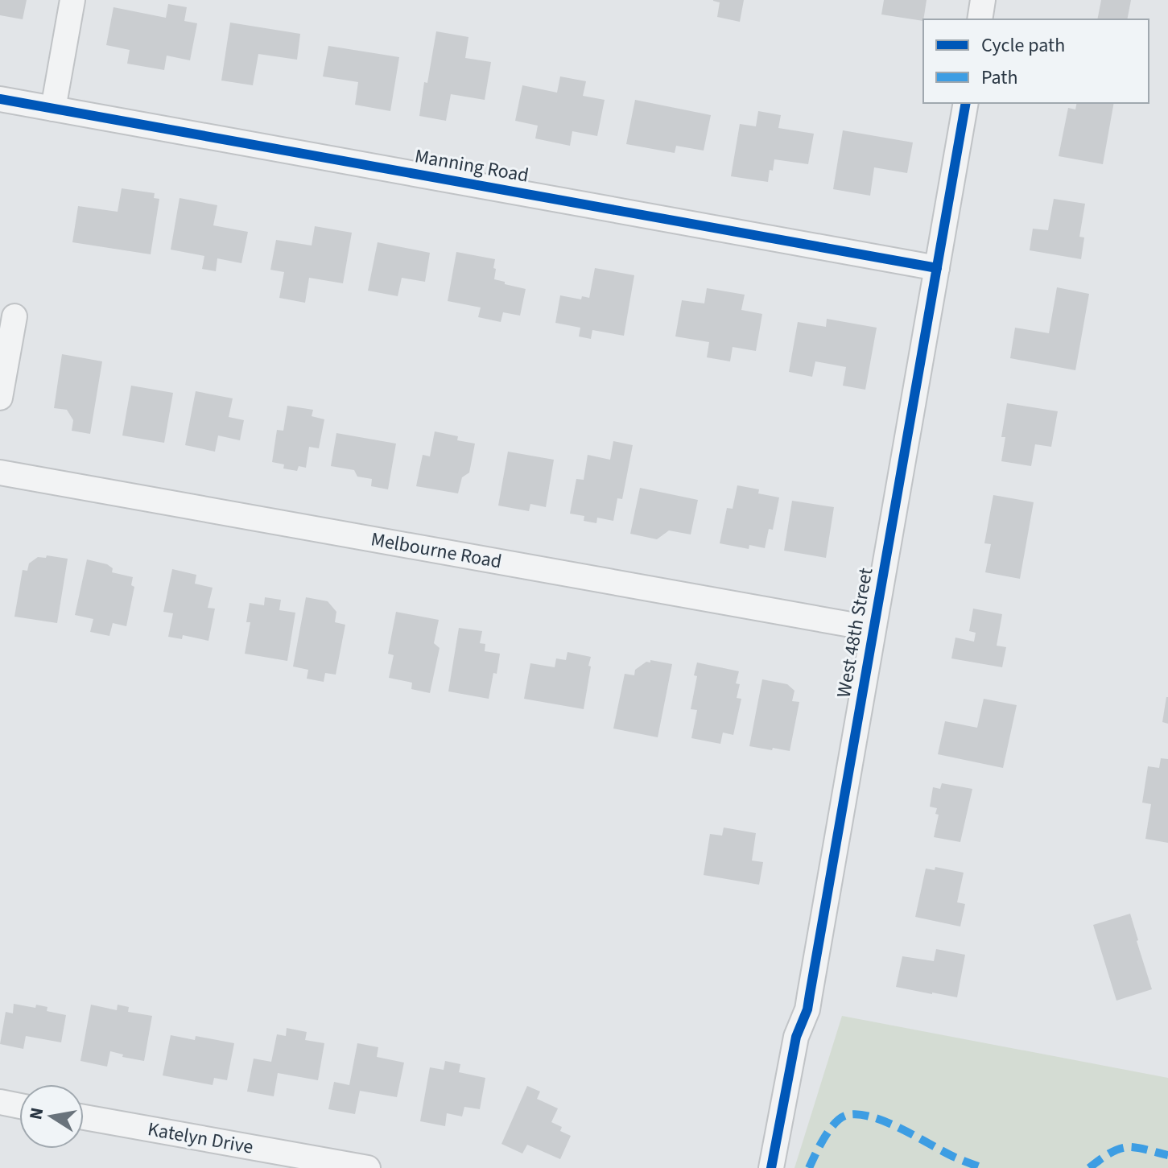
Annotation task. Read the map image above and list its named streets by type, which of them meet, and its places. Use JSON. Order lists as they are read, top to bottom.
{
  "streets": {
    "street": [
      "Manning Road",
      "Melbourne Road",
      "West 48th Street",
      "Katelyn Drive"
    ]
  },
  "crossings": [
    ["Manning Road", "West 48th Street"],
    ["Melbourne Road", "West 48th Street"]
  ],
  "legend": ["Cycle path", "Path"],
  "north": "left"
}
